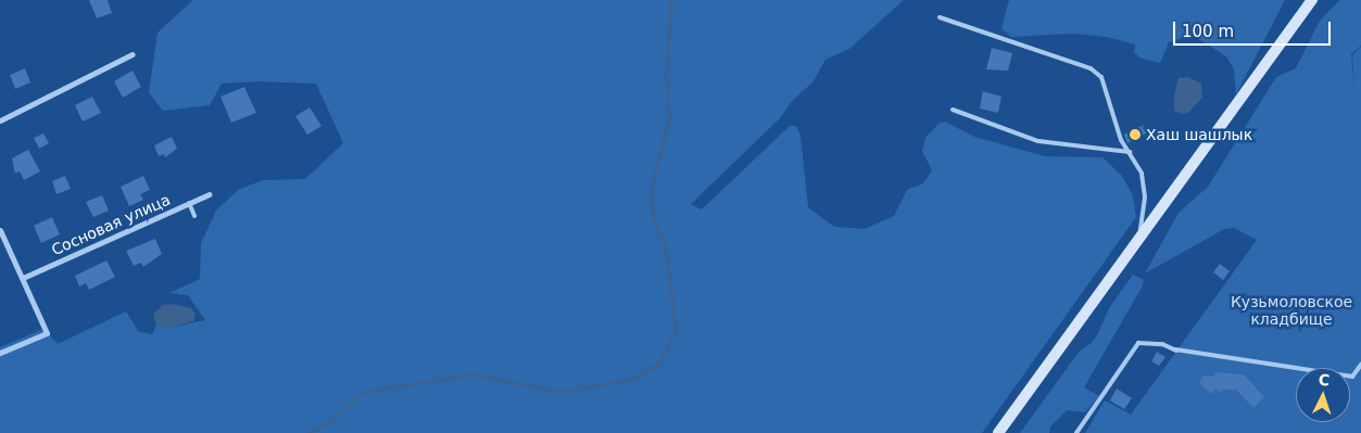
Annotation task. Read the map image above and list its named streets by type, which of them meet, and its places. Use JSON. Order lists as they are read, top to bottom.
{
  "streets": {
    "street": ["Сосновая улица"]
  },
  "parks": ["Кузьмоловское кладбище"],
  "places": ["Хаш шашлык"],
  "scale_bar": "100 m",
  "north": "top"
}
